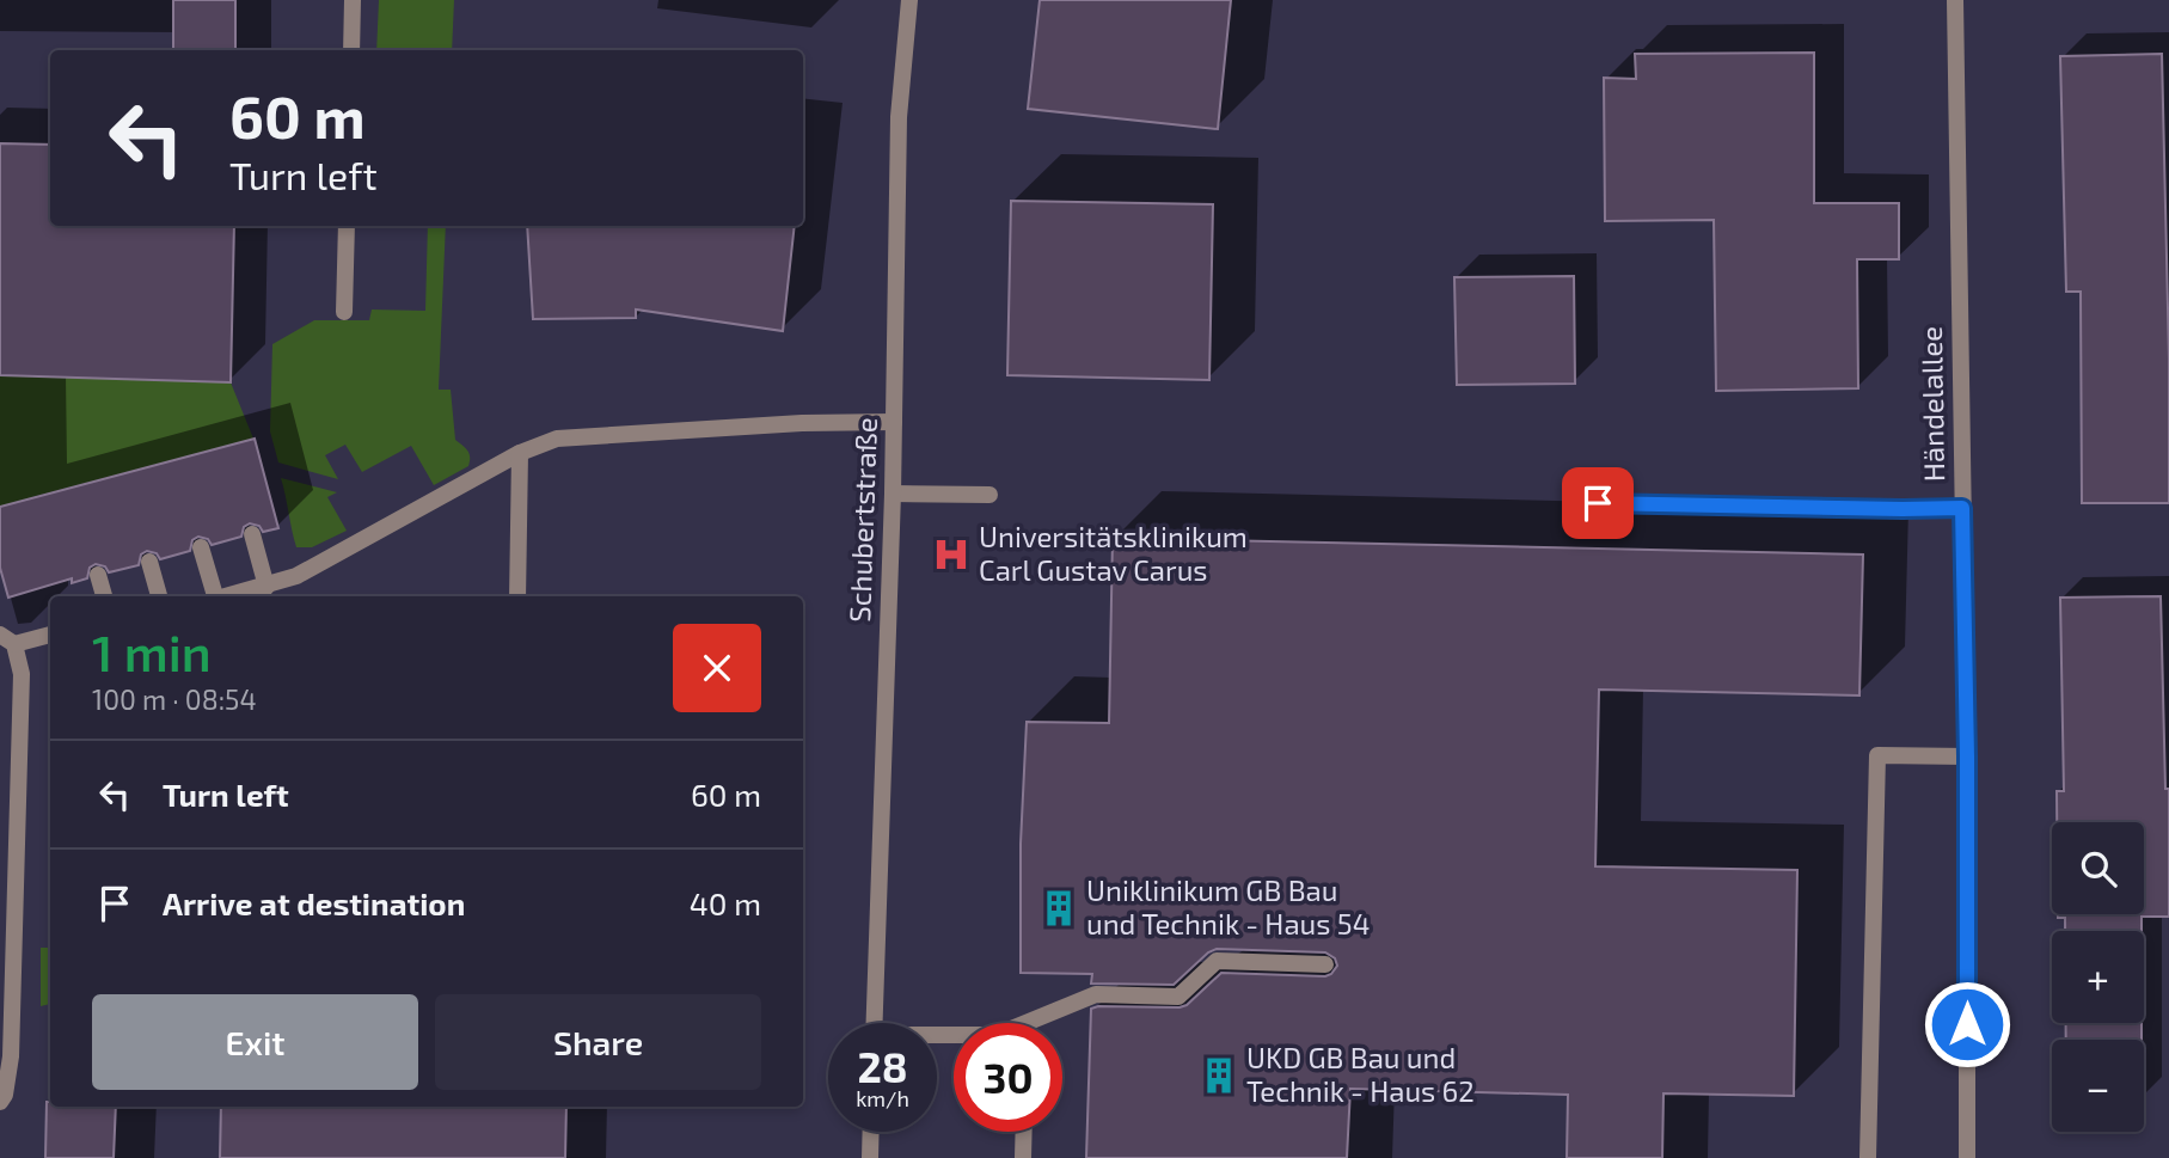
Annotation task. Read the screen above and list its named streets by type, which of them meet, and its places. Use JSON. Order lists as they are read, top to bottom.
{
  "streets": {
    "street": ["Händelallee", "Schubertstraße"]
  },
  "places": {
    "hospital": ["Universitätsklinikum Carl Gustav Carus"],
    "building": ["Uniklinikum GB Bau und Technik - Haus 54", "UKD GB Bau und Technik - Haus 62"]
  },
  "page": {
    "turn": ["60 m", "Turn left"],
    "heading": ["1 min", "100 m · 08:54"],
    "list": [
      {
        "name": "Turn left",
        "value": "60 m"
      },
      {
        "name": "Arrive at destination",
        "value": "40 m"
      }
    ],
    "map_buttons": ["+", "−"],
    "buttons": ["Exit", "Share"],
    "speed": "28 km/h",
    "limit": "30"
  }
}
